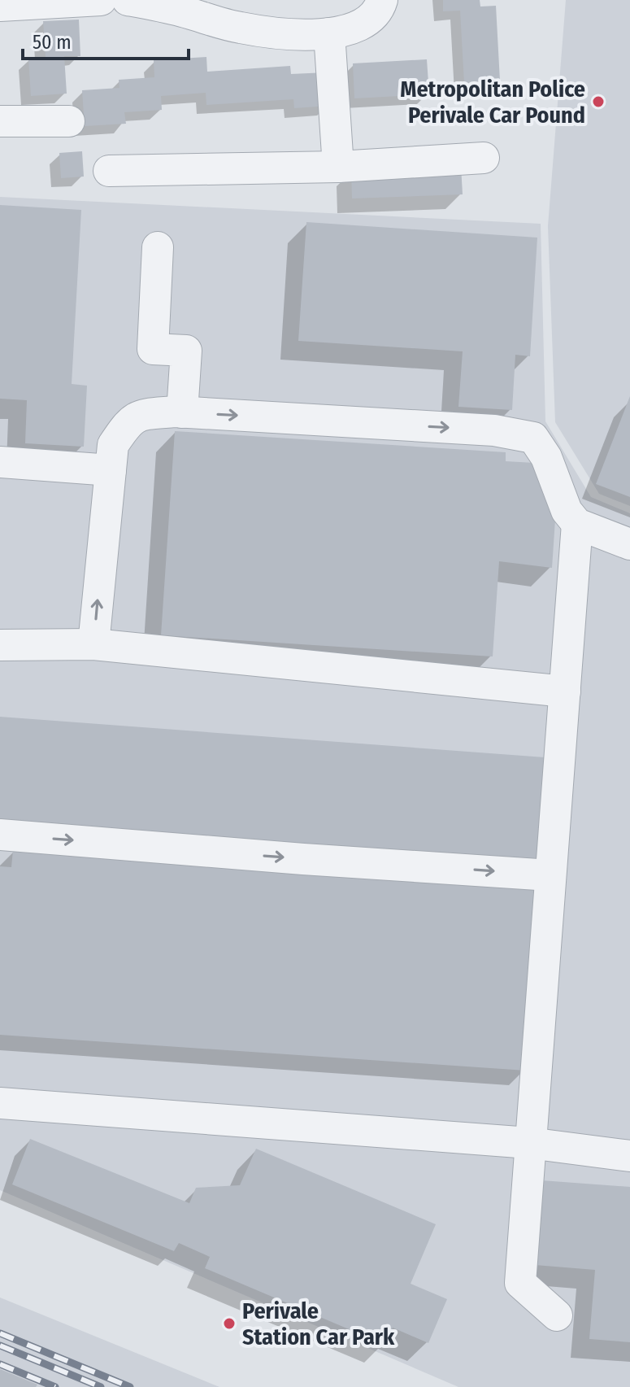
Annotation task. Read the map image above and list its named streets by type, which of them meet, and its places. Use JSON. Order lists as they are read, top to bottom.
{
  "places": ["Metropolitan Police Perivale Car Pound", "Perivale Station Car Park"],
  "scale_bar": "50 m"
}
